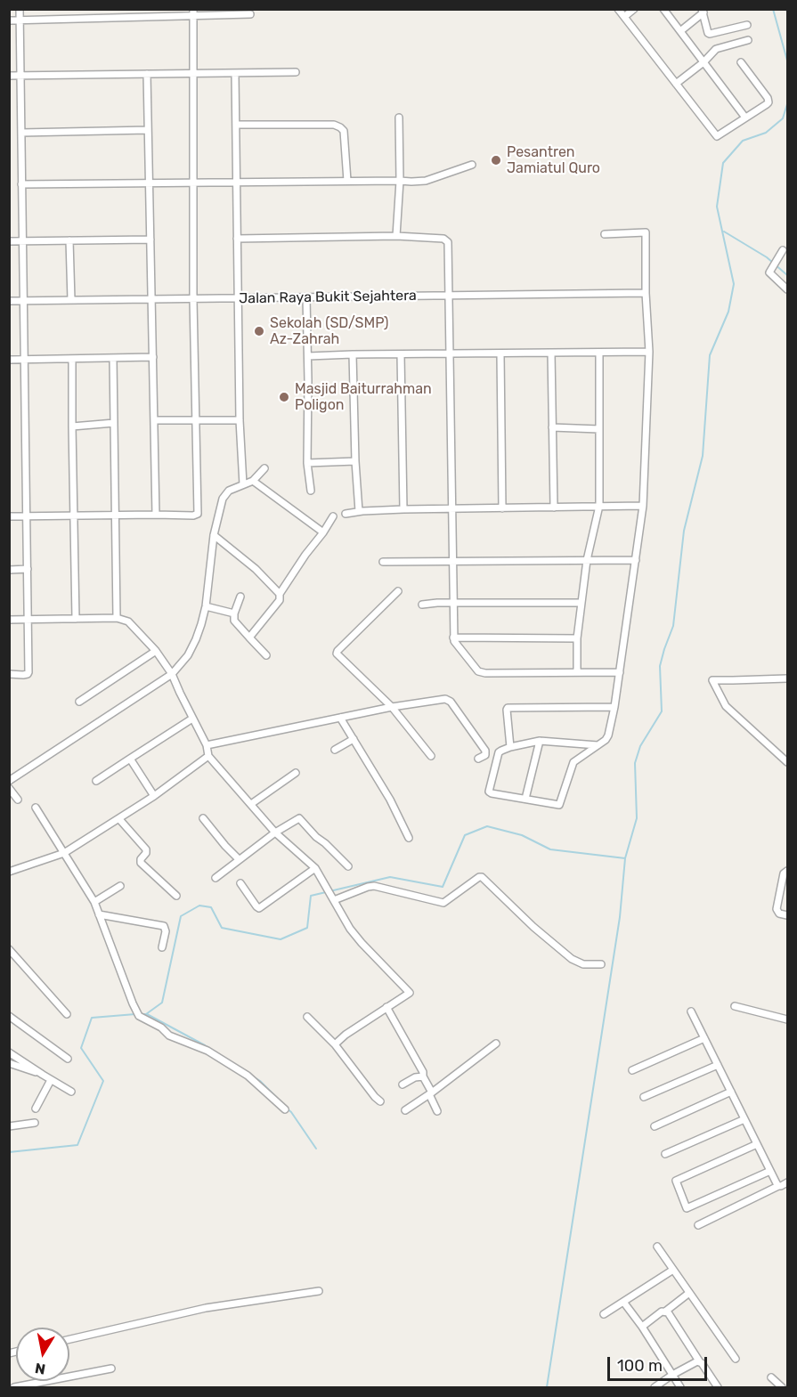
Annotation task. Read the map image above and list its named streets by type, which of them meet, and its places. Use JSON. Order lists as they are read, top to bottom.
{
  "streets": {
    "street": ["Jalan Raya Bukit Sejahtera"]
  },
  "places": ["Pesantren Jamiatul Quro", "Sekolah (SD/SMP) Az-Zahrah", "Masjid Baiturrahman Poligon"],
  "scale_bar": "100 m",
  "north": "bottom"
}
